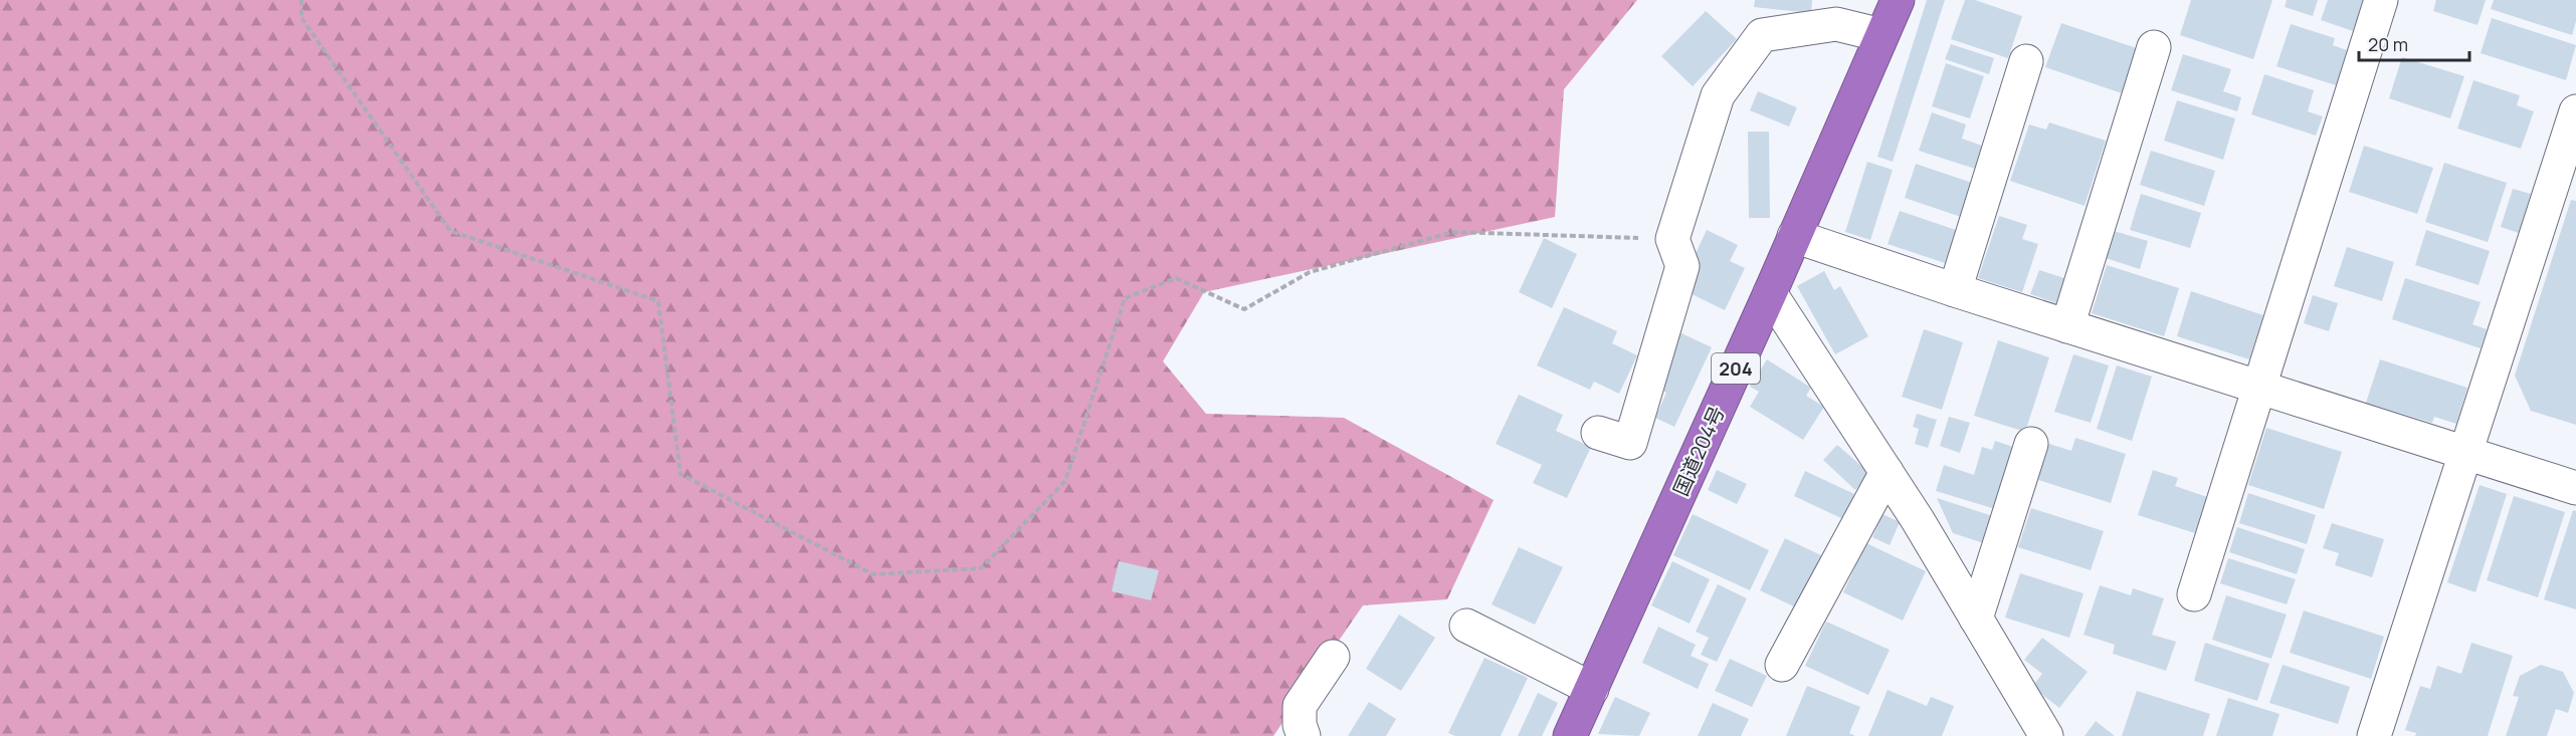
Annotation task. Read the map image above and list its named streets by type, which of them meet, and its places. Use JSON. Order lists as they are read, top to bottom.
{
  "streets": {
    "highway": ["204", "国道204号"]
  },
  "scale_bar": "20 m"
}
